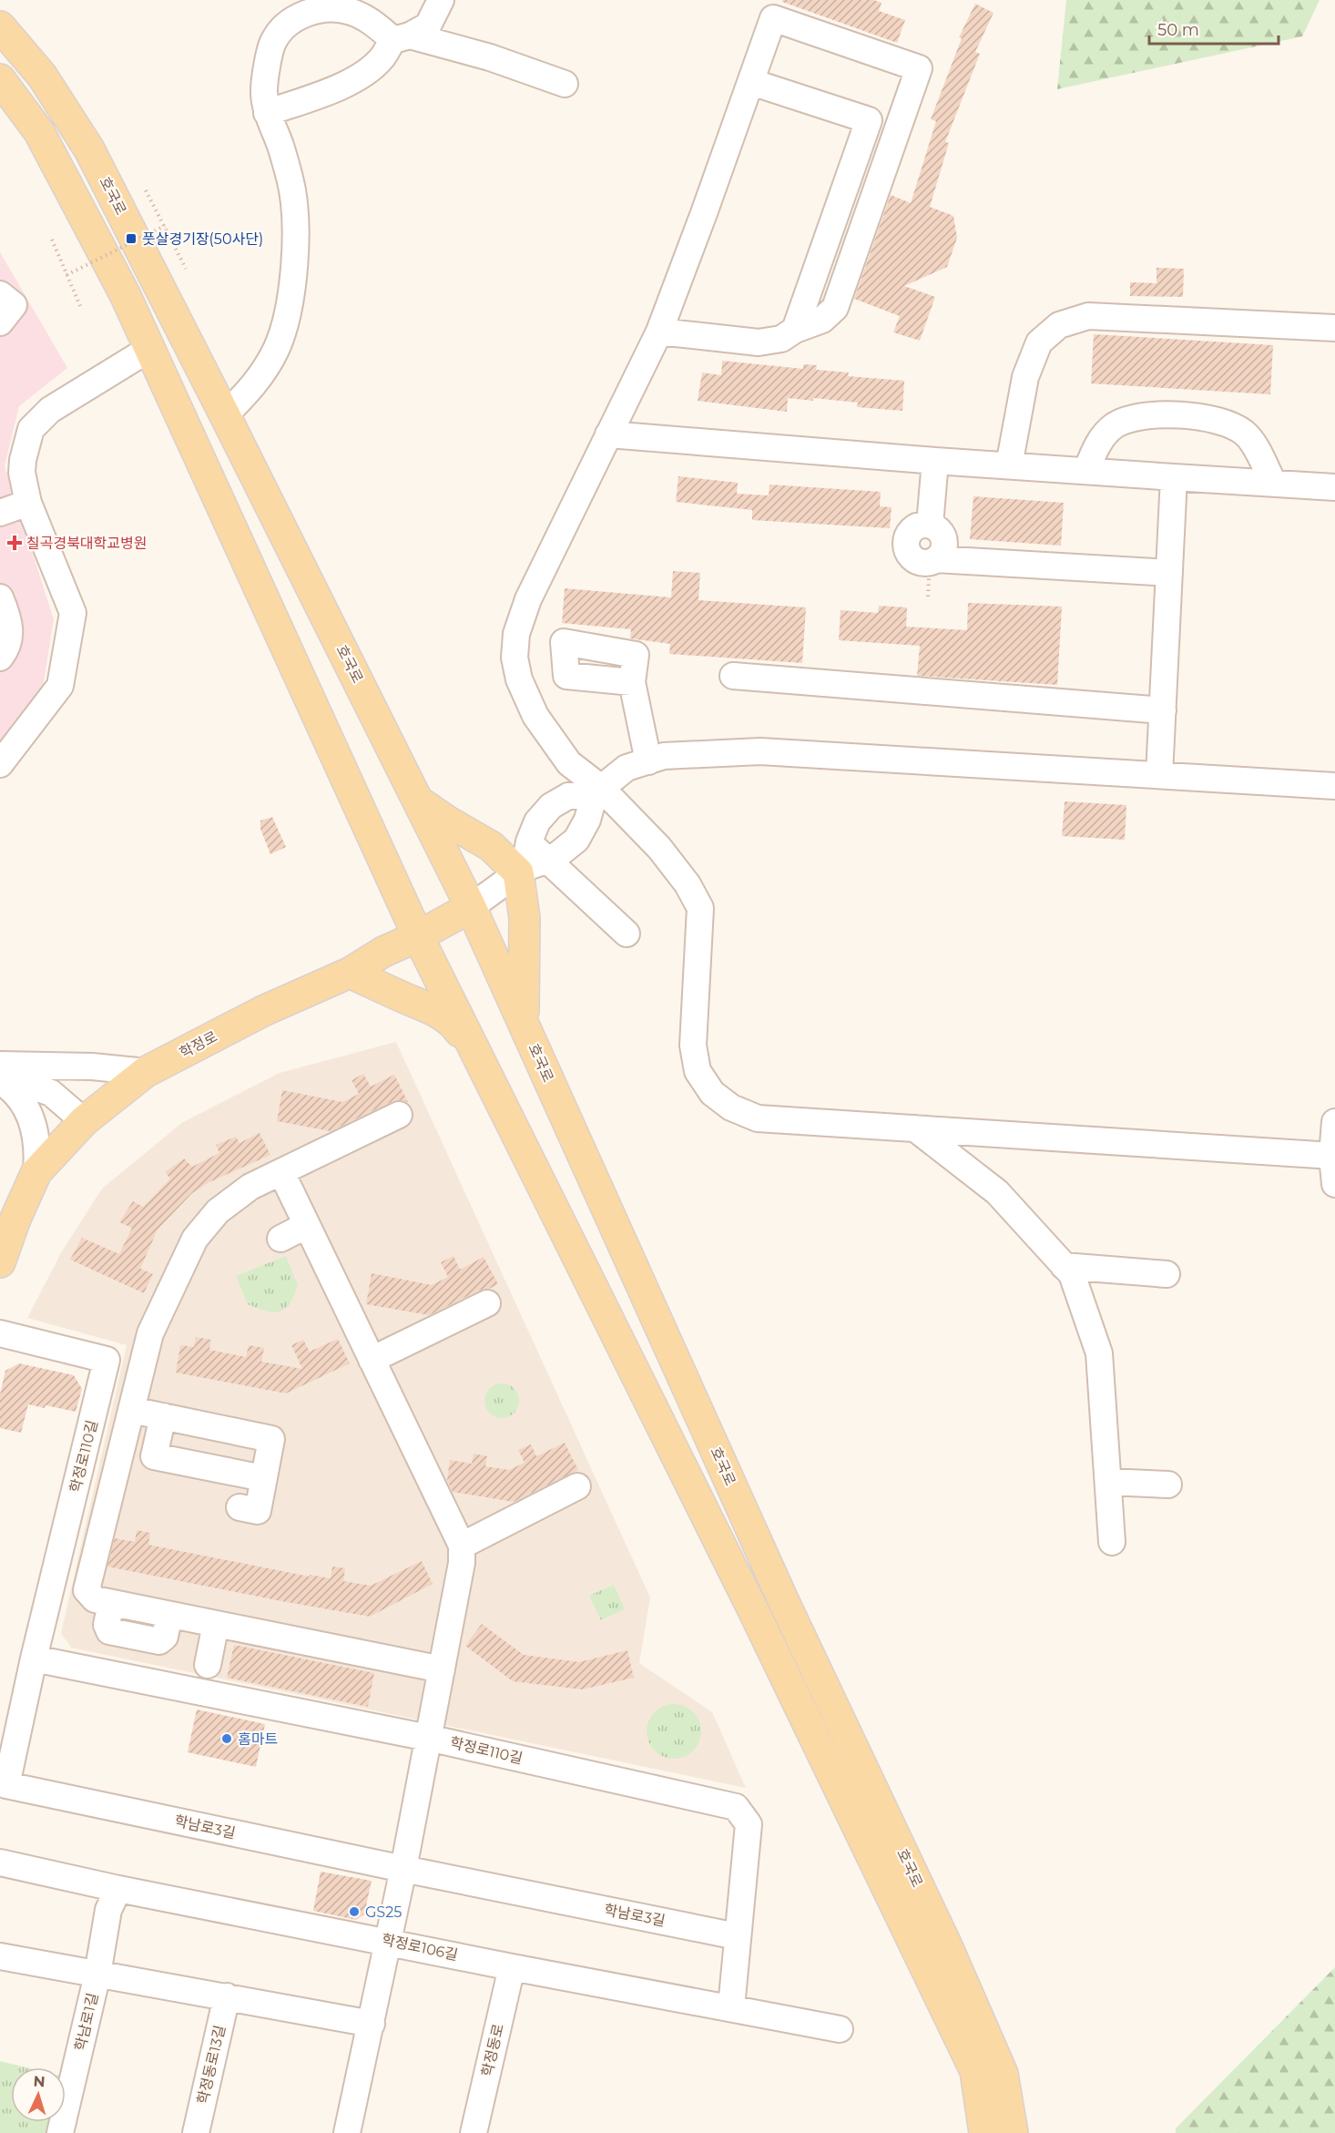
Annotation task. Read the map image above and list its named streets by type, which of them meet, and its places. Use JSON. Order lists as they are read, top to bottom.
{
  "streets": {
    "main road": ["호국로", "학정로"],
    "street": [
      "학정로110길",
      "학남로3길",
      "학정로106길",
      "학남로1길",
      "학정동로",
      "학정동로13길"
    ]
  },
  "crossings": [
    ["호국로", "학정로"],
    ["학정로110길", "학남로3길"],
    ["학정로110길", "학정로106길"],
    ["학정로106길", "학남로1길"],
    ["학정로106길", "학정동로"],
    ["학남로1길", "학정동로13길"]
  ],
  "places": {
    "transit": ["풋살경기장(50사단)"],
    "health": ["칠곡경북대학교병원"],
    "other": ["홈마트", "GS25"]
  },
  "scale_bar": "50 m",
  "north": "top"
}
